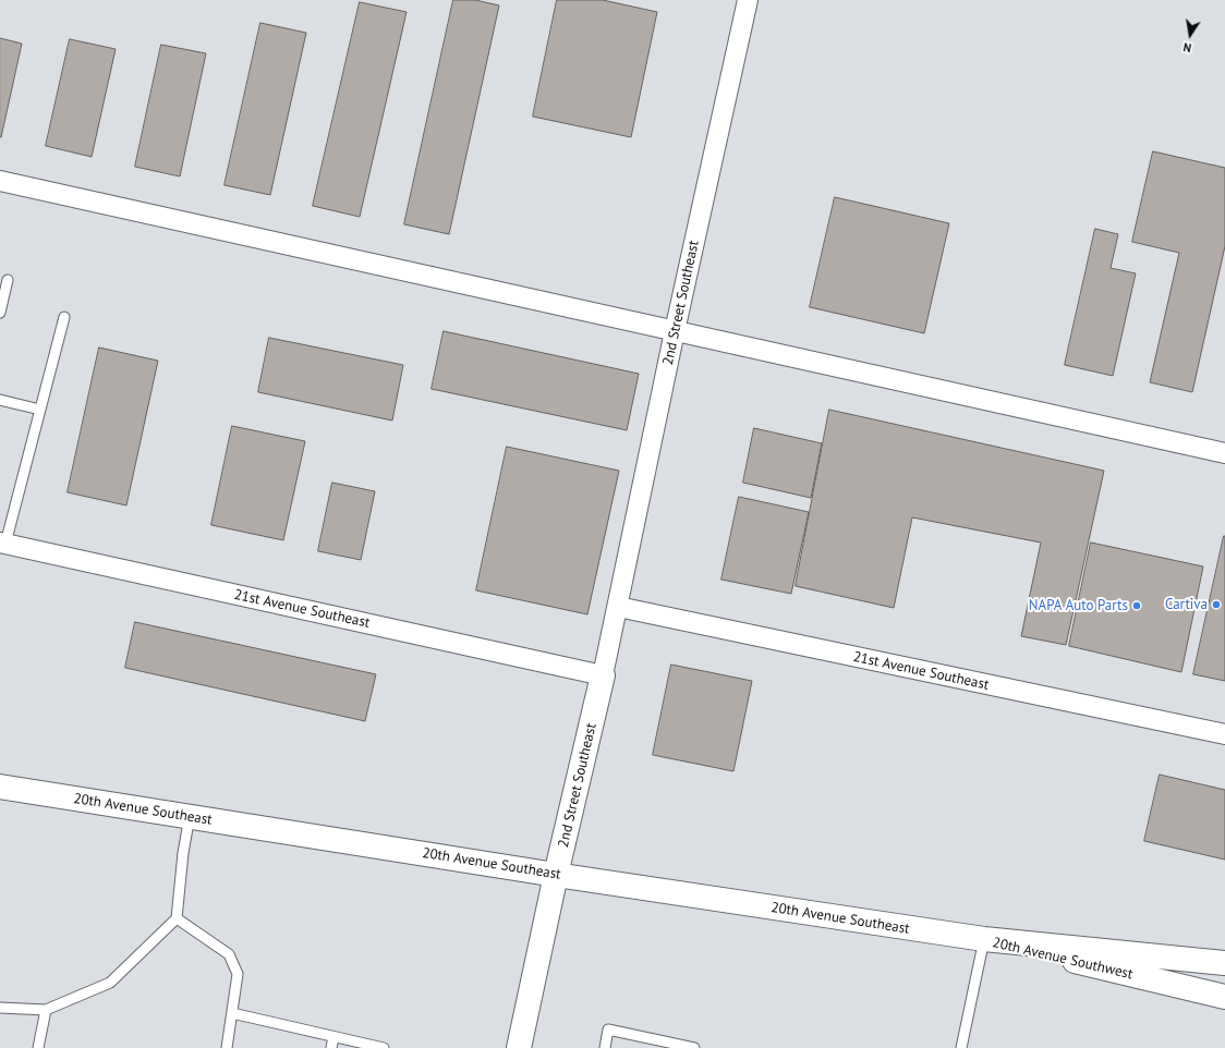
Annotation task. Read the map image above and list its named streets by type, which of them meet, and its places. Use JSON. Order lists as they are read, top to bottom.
{
  "streets": {
    "street": [
      "2nd Street Southeast",
      "21st Avenue Southeast",
      "20th Avenue Southeast",
      "20th Avenue Southwest"
    ]
  },
  "crossings": [
    ["2nd Street Southeast", "21st Avenue Southeast"],
    ["2nd Street Southeast", "20th Avenue Southeast"],
    ["20th Avenue Southeast", "20th Avenue Southwest"]
  ],
  "places": ["Cartiva", "NAPA Auto Parts"],
  "north": "bottom"
}
